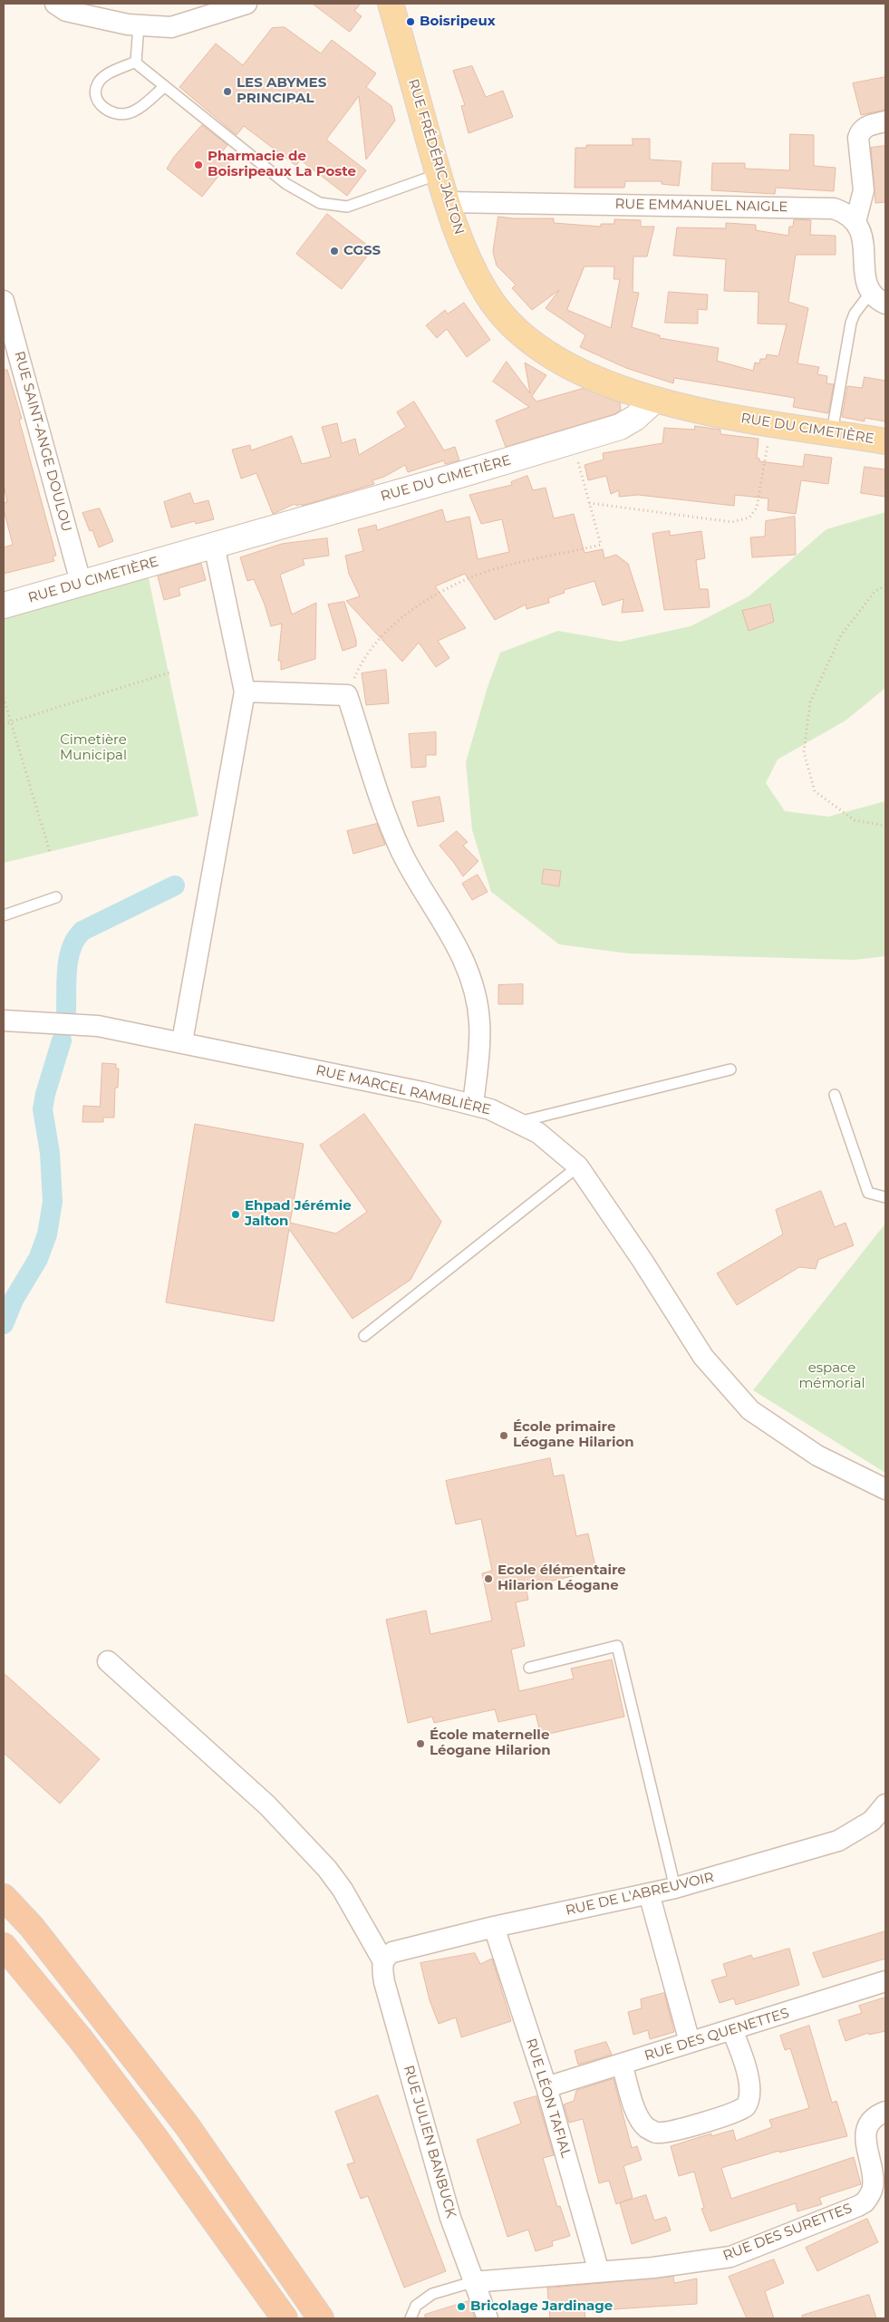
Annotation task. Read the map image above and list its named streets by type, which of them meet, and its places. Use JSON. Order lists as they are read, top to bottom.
{
  "streets": {
    "main road": ["RUE FRÉDÉRIC JALTON", "RUE DU CIMETIÈRE"],
    "street": [
      "RUE EMMANUEL NAIGLE",
      "RUE SAINT-ANGE DOULOU",
      "RUE MARCEL RAMBLIÈRE",
      "RUE DE L'ABREUVOIR",
      "RUE DES QUENETTES",
      "RUE LÉON TAFIAL",
      "RUE JULIEN BANBUCK",
      "RUE DES SURETTES"
    ]
  },
  "crossings": [
    ["RUE FRÉDÉRIC JALTON", "RUE EMMANUEL NAIGLE"],
    ["RUE FRÉDÉRIC JALTON", "RUE DU CIMETIÈRE"],
    ["RUE DU CIMETIÈRE", "RUE SAINT-ANGE DOULOU"],
    ["RUE DE L'ABREUVOIR", "RUE LÉON TAFIAL"],
    ["RUE DE L'ABREUVOIR", "RUE JULIEN BANBUCK"],
    ["RUE DES QUENETTES", "RUE LÉON TAFIAL"],
    ["RUE LÉON TAFIAL", "RUE DES SURETTES"],
    ["RUE JULIEN BANBUCK", "RUE DES SURETTES"]
  ],
  "parks": ["Cimetière Municipal", "espace mémorial"],
  "places": [
    "Boisripeux",
    "LES ABYMES PRINCIPAL",
    "Pharmacie de Boisripeaux La Poste",
    "CGSS",
    "Ehpad Jérémie Jalton",
    "École primaire Léogane Hilarion",
    "Ecole élémentaire Hilarion Léogane",
    "École maternelle Léogane Hilarion",
    "Bricolage Jardinage"
  ]
}
